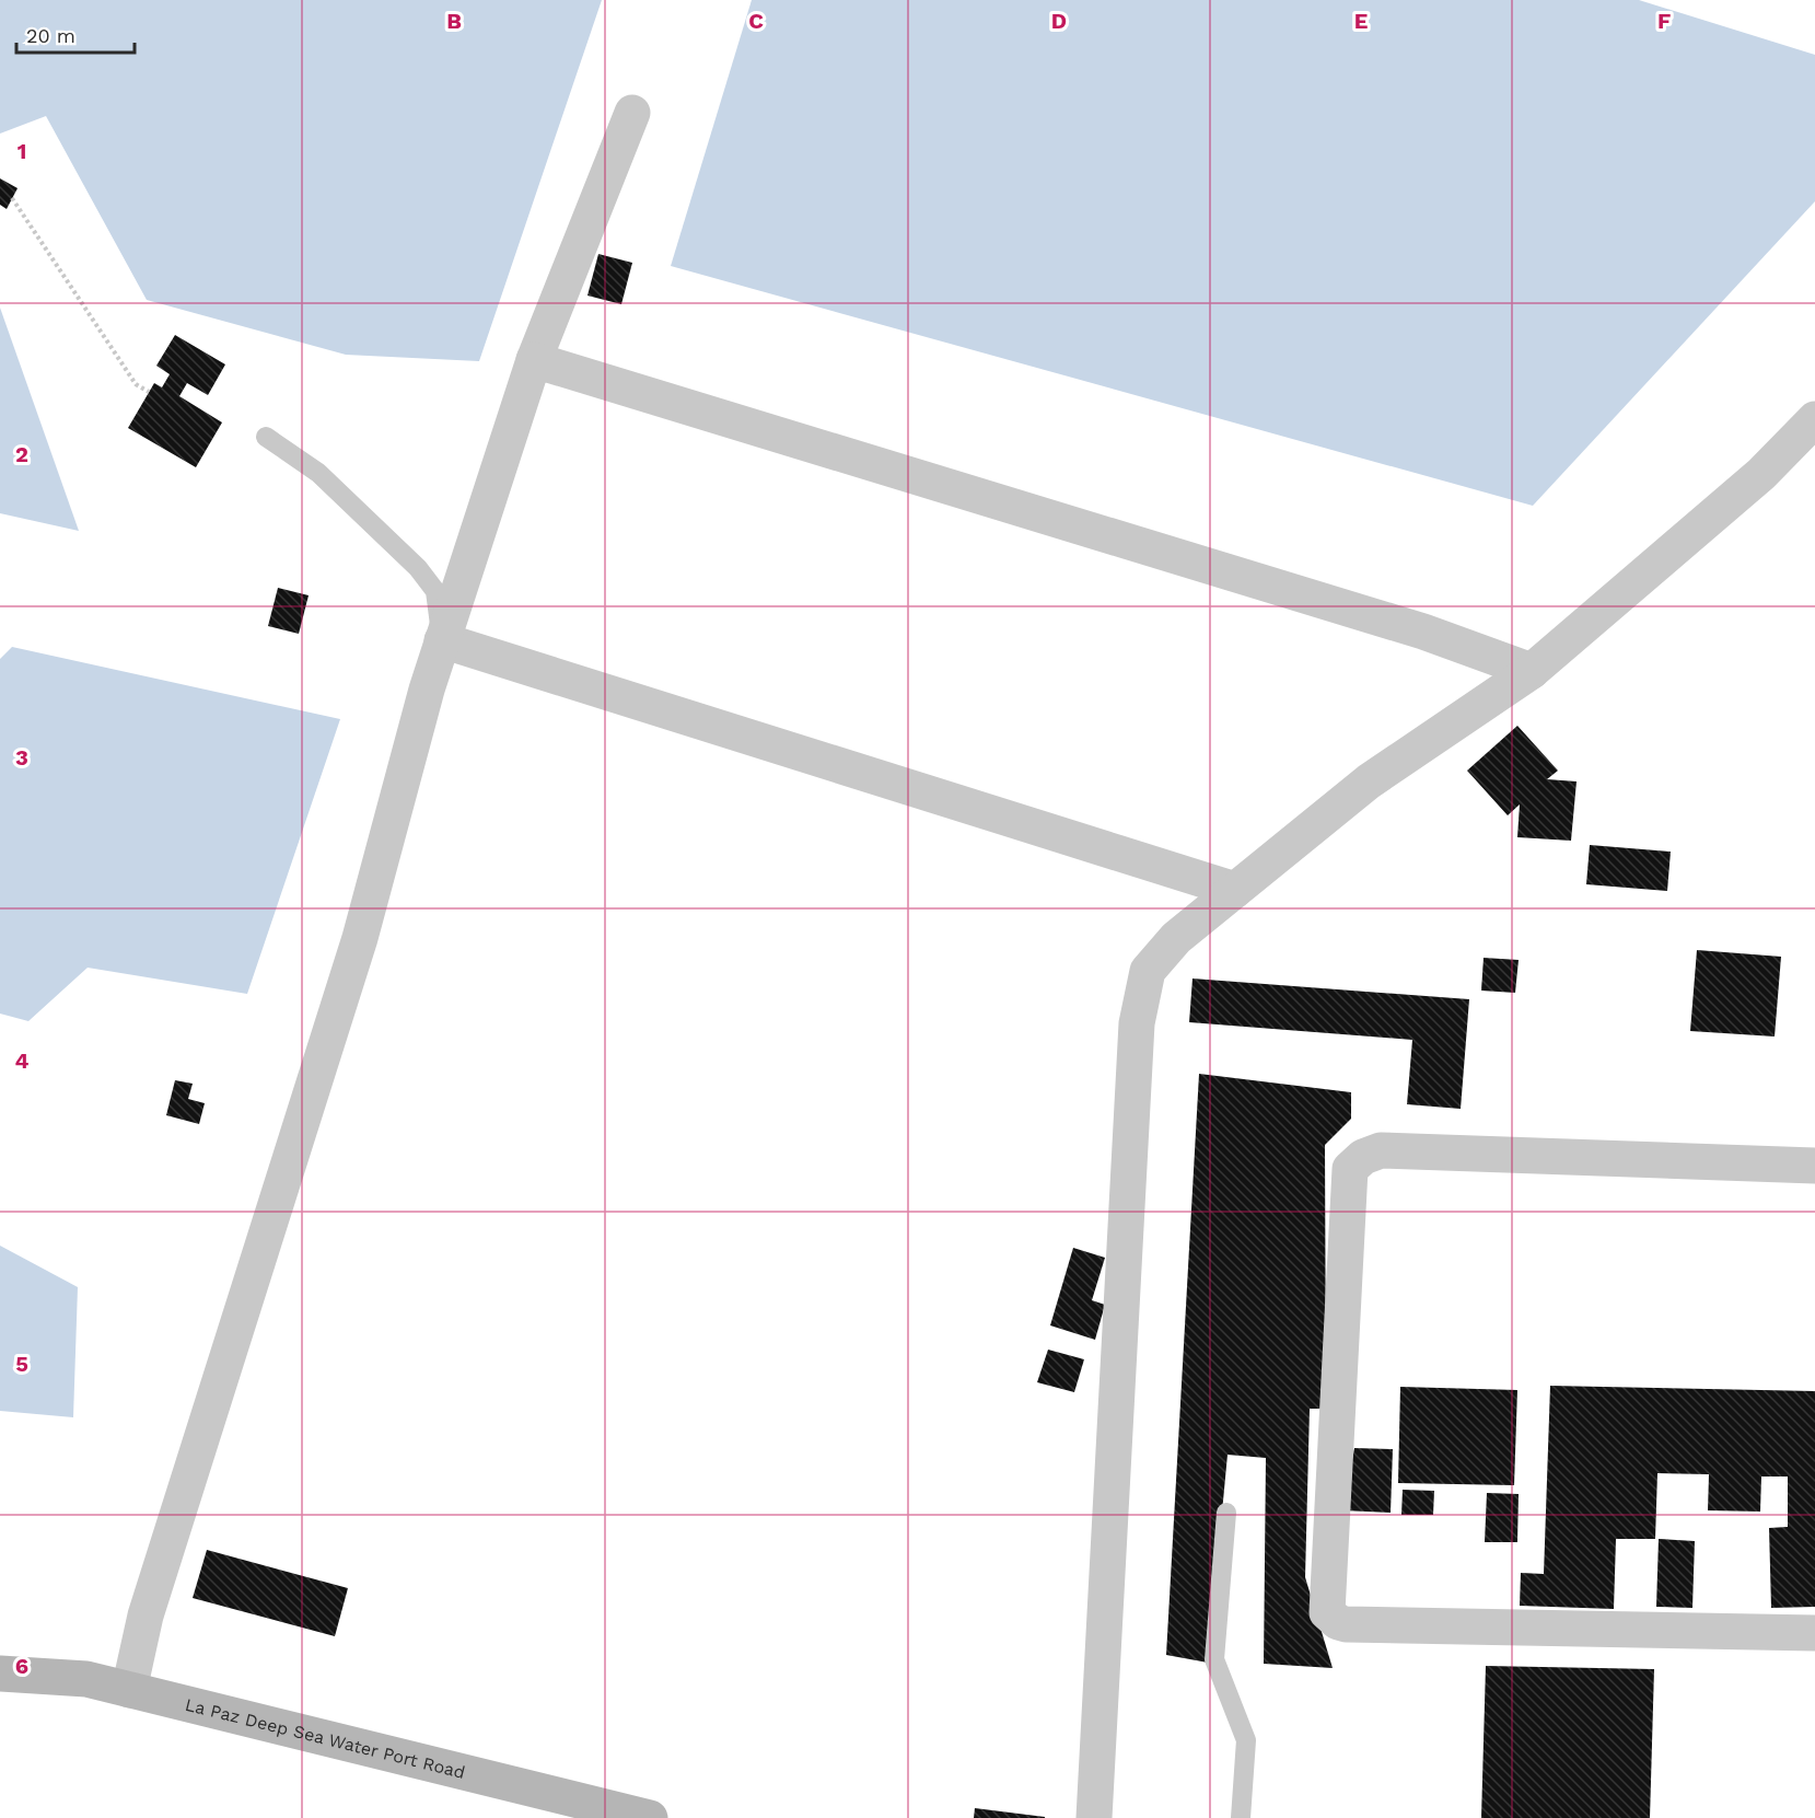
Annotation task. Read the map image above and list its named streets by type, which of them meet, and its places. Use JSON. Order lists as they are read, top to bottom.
{
  "streets": {
    "main road": ["La Paz Deep Sea Water Port Road"]
  },
  "scale_bar": "20 m",
  "grid": {
    "columns": [
      "B",
      "C",
      "D",
      "E",
      "F"
    ],
    "rows": [
      "1",
      "2",
      "3",
      "4",
      "5",
      "6"
    ]
  }
}
